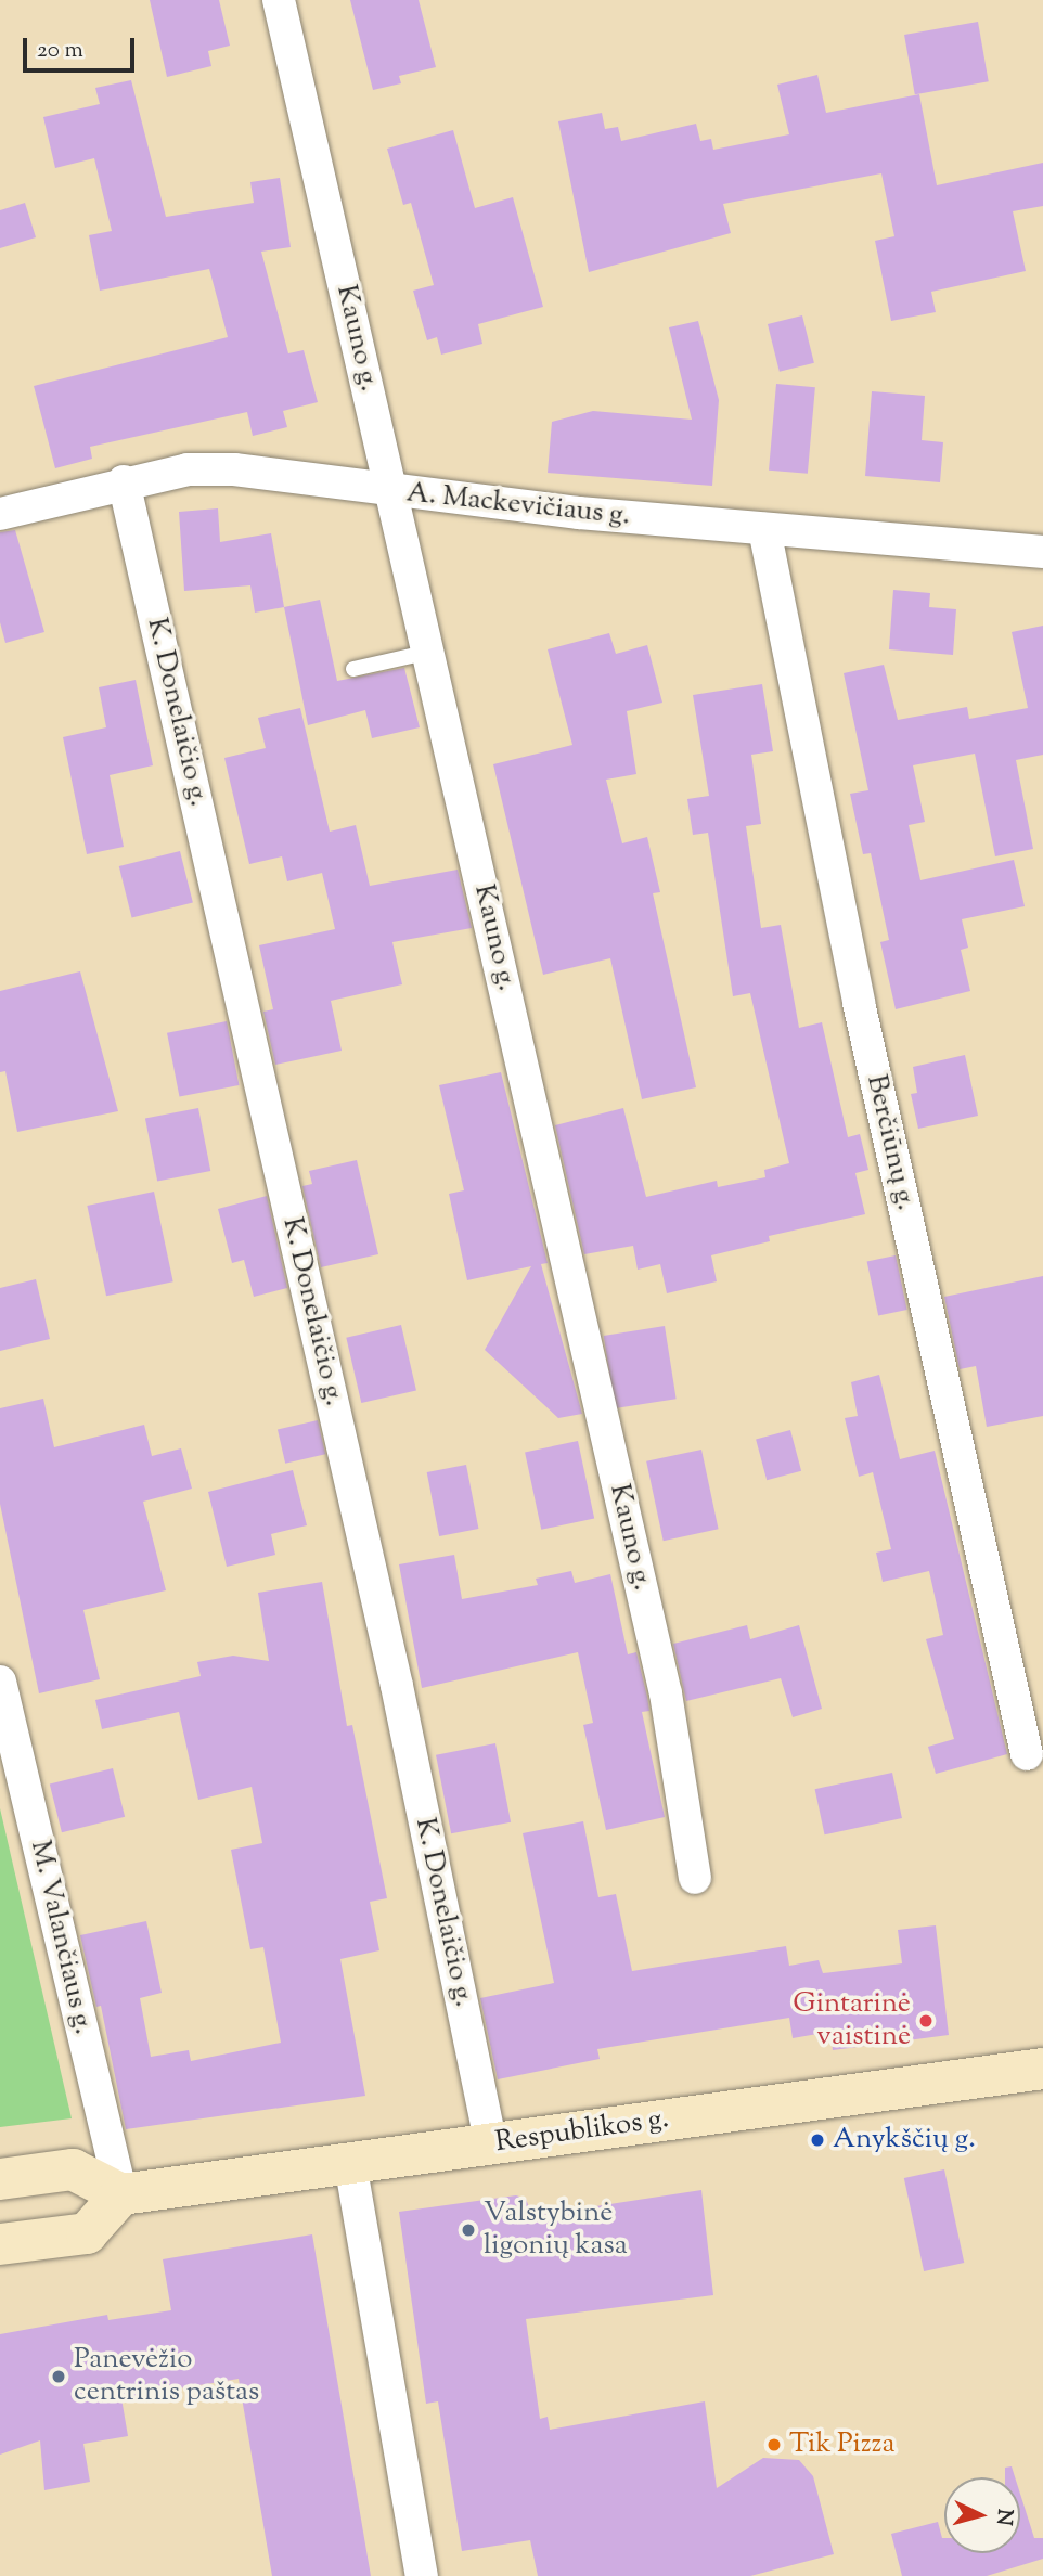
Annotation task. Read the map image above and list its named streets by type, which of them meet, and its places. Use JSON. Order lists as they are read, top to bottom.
{
  "streets": {
    "main road": ["Respublikos g."],
    "street": [
      "Kauno g.",
      "A. Mackevičiaus g.",
      "K. Donelaičio g.",
      "Berčiūnų g.",
      "M. Valančiaus g."
    ]
  },
  "crossings": [
    ["Kauno g.", "A. Mackevičiaus g."],
    ["A. Mackevičiaus g.", "K. Donelaičio g."],
    ["A. Mackevičiaus g.", "Berčiūnų g."],
    ["K. Donelaičio g.", "Respublikos g."],
    ["M. Valančiaus g.", "Respublikos g."]
  ],
  "places": [
    "Gintarinė vaistinė",
    "Anykščių g.",
    "Valstybinė ligonių kasa",
    "Panevėžio centrinis paštas",
    "Tik Pizza"
  ],
  "scale_bar": "20 m",
  "north": "right"
}
